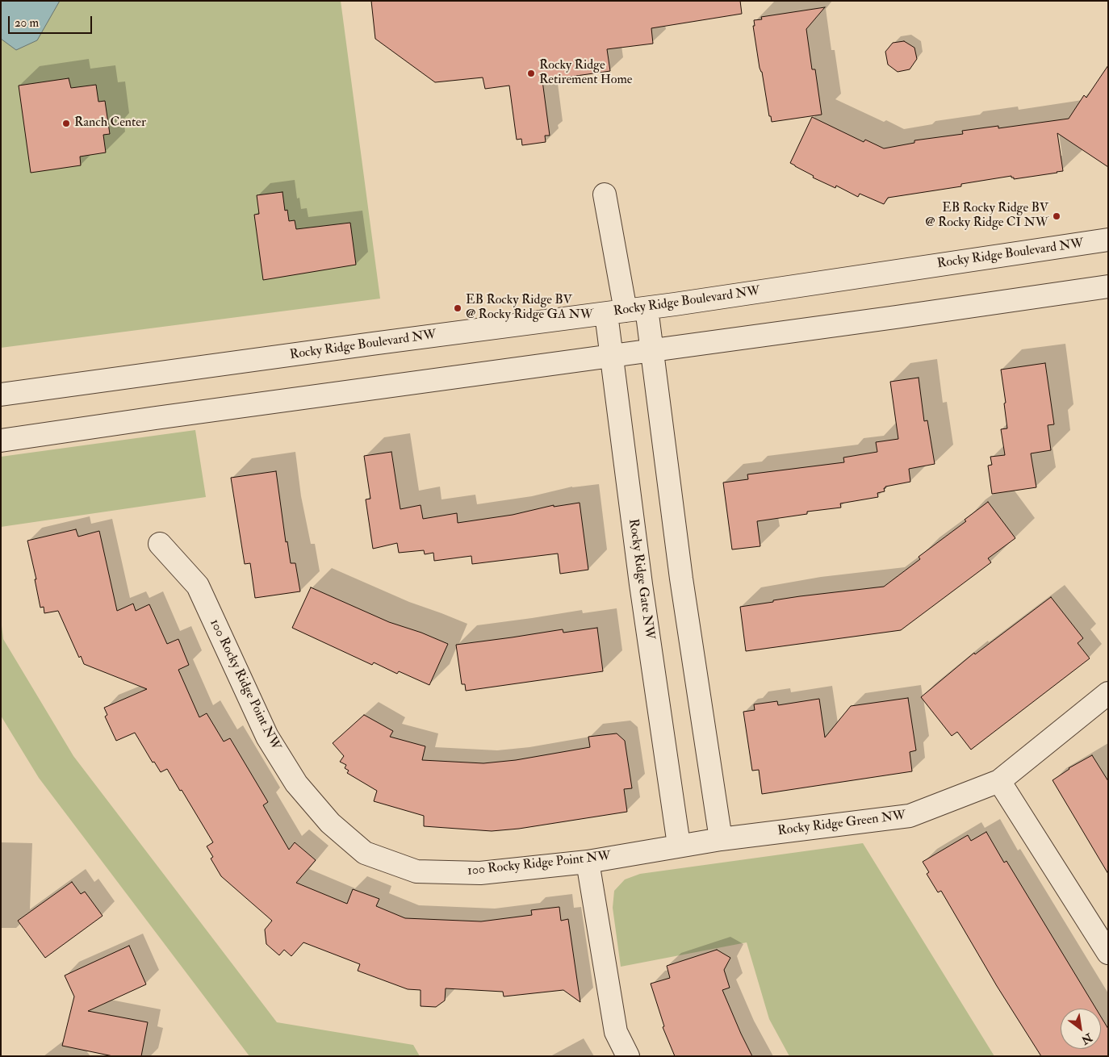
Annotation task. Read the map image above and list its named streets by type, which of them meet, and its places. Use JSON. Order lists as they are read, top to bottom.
{
  "streets": {
    "street": [
      "Rocky Ridge Boulevard NW",
      "Rocky Ridge Gate NW",
      "100 Rocky Ridge Point NW",
      "Rocky Ridge Green NW"
    ]
  },
  "crossings": [
    ["Rocky Ridge Boulevard NW", "Rocky Ridge Gate NW"],
    ["Rocky Ridge Gate NW", "100 Rocky Ridge Point NW"],
    ["Rocky Ridge Gate NW", "Rocky Ridge Green NW"],
    ["100 Rocky Ridge Point NW", "Rocky Ridge Green NW"]
  ],
  "places": [
    "Rocky Ridge Retirement Home",
    "Ranch Center",
    "EB Rocky Ridge BV @ Rocky Ridge CI NW",
    "EB Rocky Ridge BV @ Rocky Ridge GA NW"
  ],
  "scale_bar": "20 m",
  "north": "bottom right"
}
